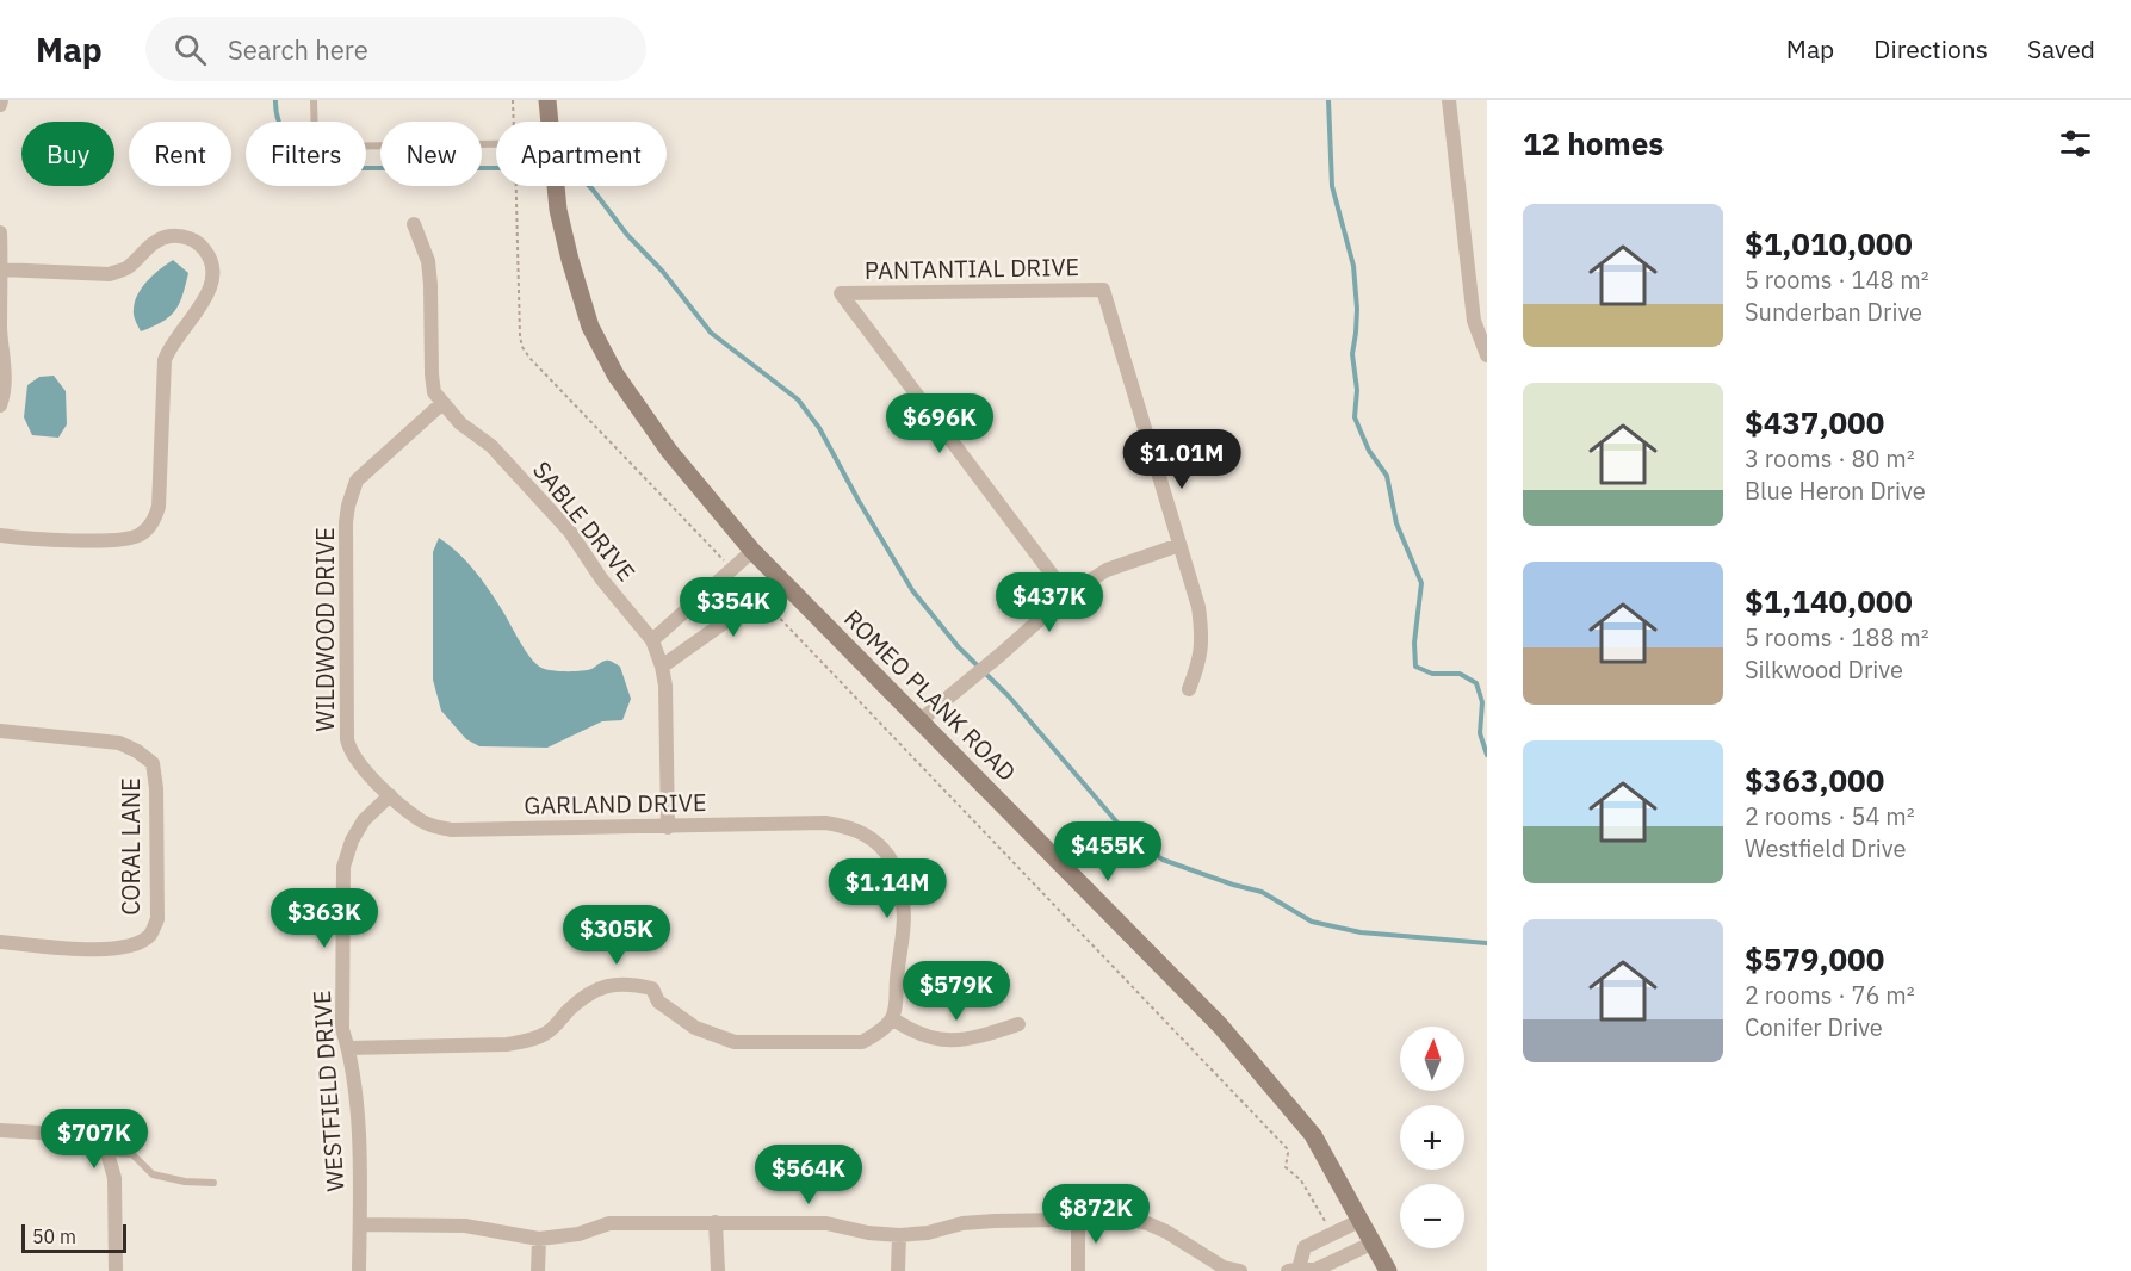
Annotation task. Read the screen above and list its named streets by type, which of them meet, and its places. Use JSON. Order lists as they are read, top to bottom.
{
  "streets": {
    "street": [
      "PANTANTIAL DRIVE",
      "SABLE DRIVE",
      "WILDWOOD DRIVE",
      "ROMEO PLANK ROAD",
      "GARLAND DRIVE",
      "CORAL LANE",
      "WESTFIELD DRIVE"
    ]
  },
  "crossings": [
    ["SABLE DRIVE", "WILDWOOD DRIVE"],
    ["SABLE DRIVE", "GARLAND DRIVE"],
    ["WILDWOOD DRIVE", "GARLAND DRIVE"],
    ["WILDWOOD DRIVE", "WESTFIELD DRIVE"],
    ["GARLAND DRIVE", "WESTFIELD DRIVE"]
  ],
  "scale_bar": "50 m",
  "north": "top",
  "page": {
    "header": "Map",
    "search": "Search here",
    "nav": ["Map", "Directions", "Saved"],
    "heading": "12 homes",
    "chip": [
      "Buy",
      "Rent",
      "Filters",
      "New",
      "Apartment"
    ],
    "list": [
      {
        "name": "$1,010,000",
        "note": "5 rooms · 148 m² · Sunderban Drive"
      },
      {
        "name": "$437,000",
        "note": "3 rooms · 80 m² · Blue Heron Drive"
      },
      {
        "name": "$1,140,000",
        "note": "5 rooms · 188 m² · Silkwood Drive"
      },
      {
        "name": "$363,000",
        "note": "2 rooms · 54 m² · Westfield Drive"
      },
      {
        "name": "$579,000",
        "note": "2 rooms · 76 m² · Conifer Drive"
      }
    ],
    "price": [
      "$696K",
      "$1.01M",
      "$437K",
      "$354K",
      "$455K",
      "$1.14M",
      "$363K",
      "$305K",
      "$579K",
      "$707K",
      "$564K",
      "$872K"
    ],
    "map_buttons": ["+", "−"],
    "scale": "50 m"
  }
}
